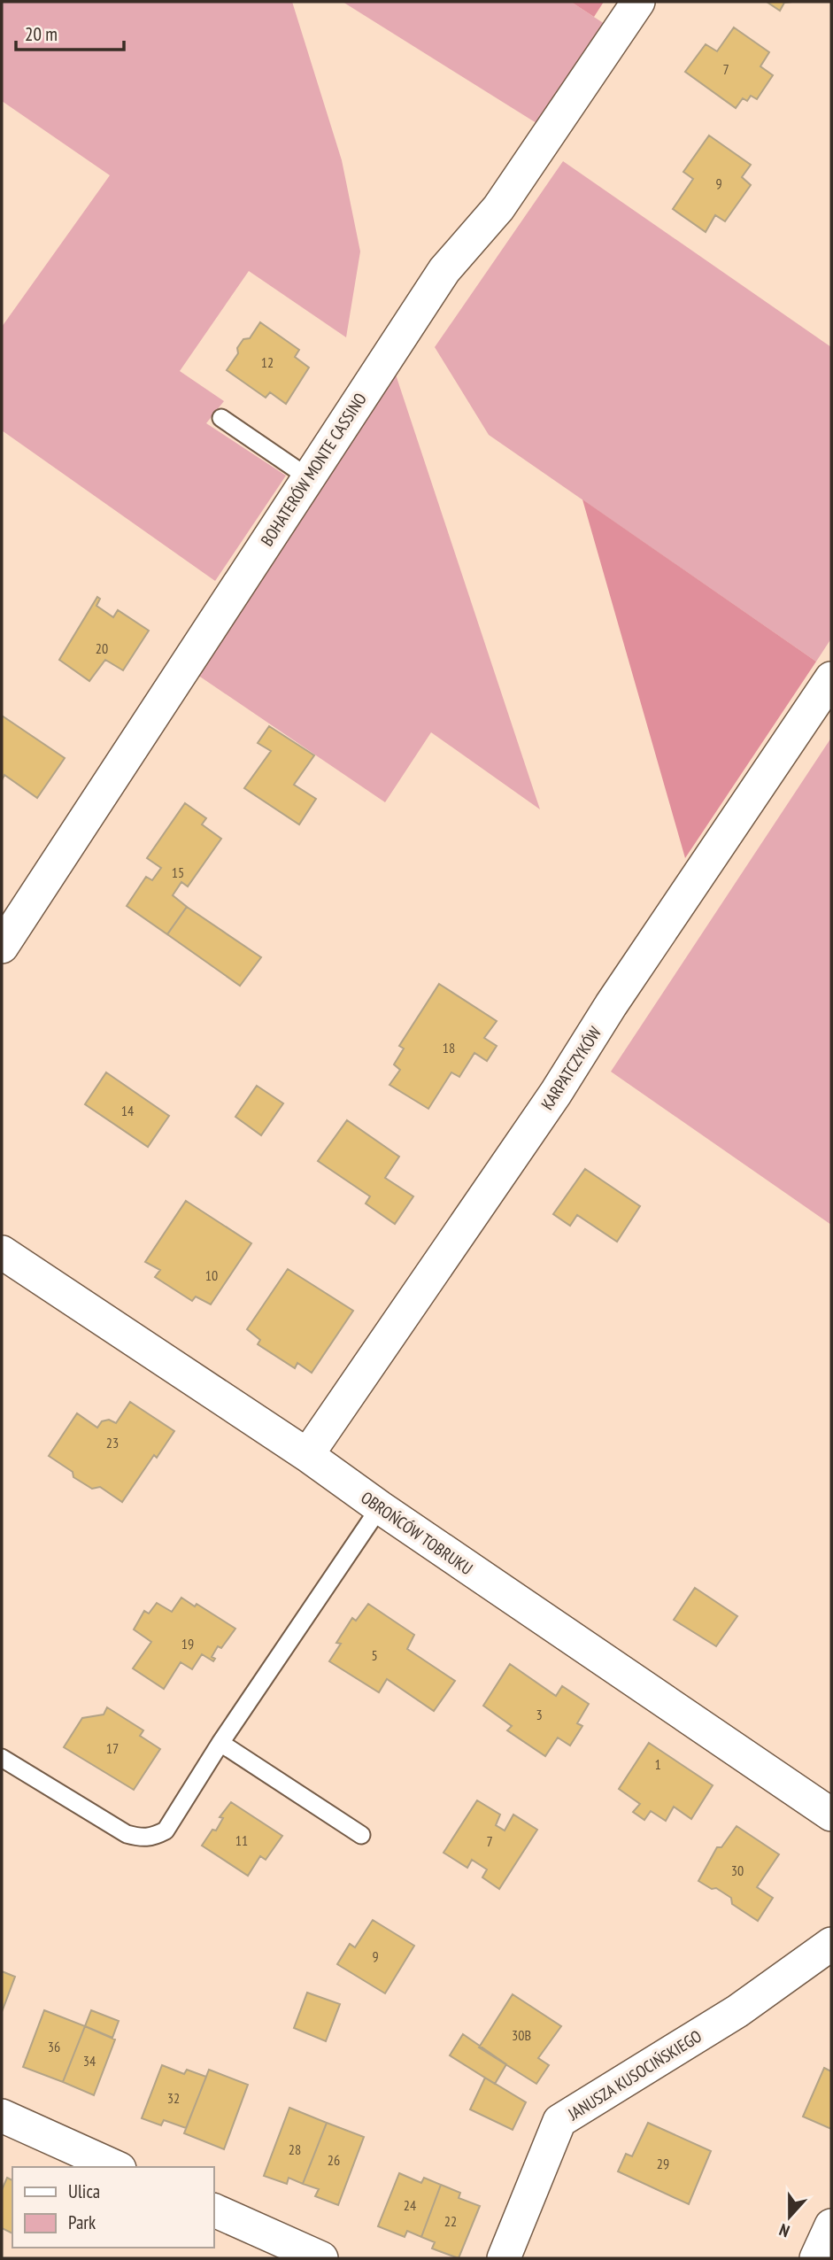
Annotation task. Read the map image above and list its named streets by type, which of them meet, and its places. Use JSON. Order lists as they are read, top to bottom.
{
  "streets": {
    "street": [
      "BOHATERÓW MONTE CASSINO",
      "KARPATCZYKÓW",
      "OBROŃCÓW TOBRUKU",
      "JANUSZA KUSOCIŃSKIEGO"
    ]
  },
  "crossings": [
    ["KARPATCZYKÓW", "OBROŃCÓW TOBRUKU"]
  ],
  "house_numbers": [
    "7",
    "9",
    "12",
    "20",
    "15",
    "18",
    "14",
    "10",
    "23",
    "19",
    "5",
    "3",
    "17",
    "1",
    "11",
    "7",
    "30",
    "9",
    "30B",
    "36",
    "34",
    "32",
    "28",
    "26",
    "29",
    "24",
    "22"
  ],
  "legend": ["Ulica", "Park"],
  "scale_bar": "20 m",
  "north": "bottom"
}
